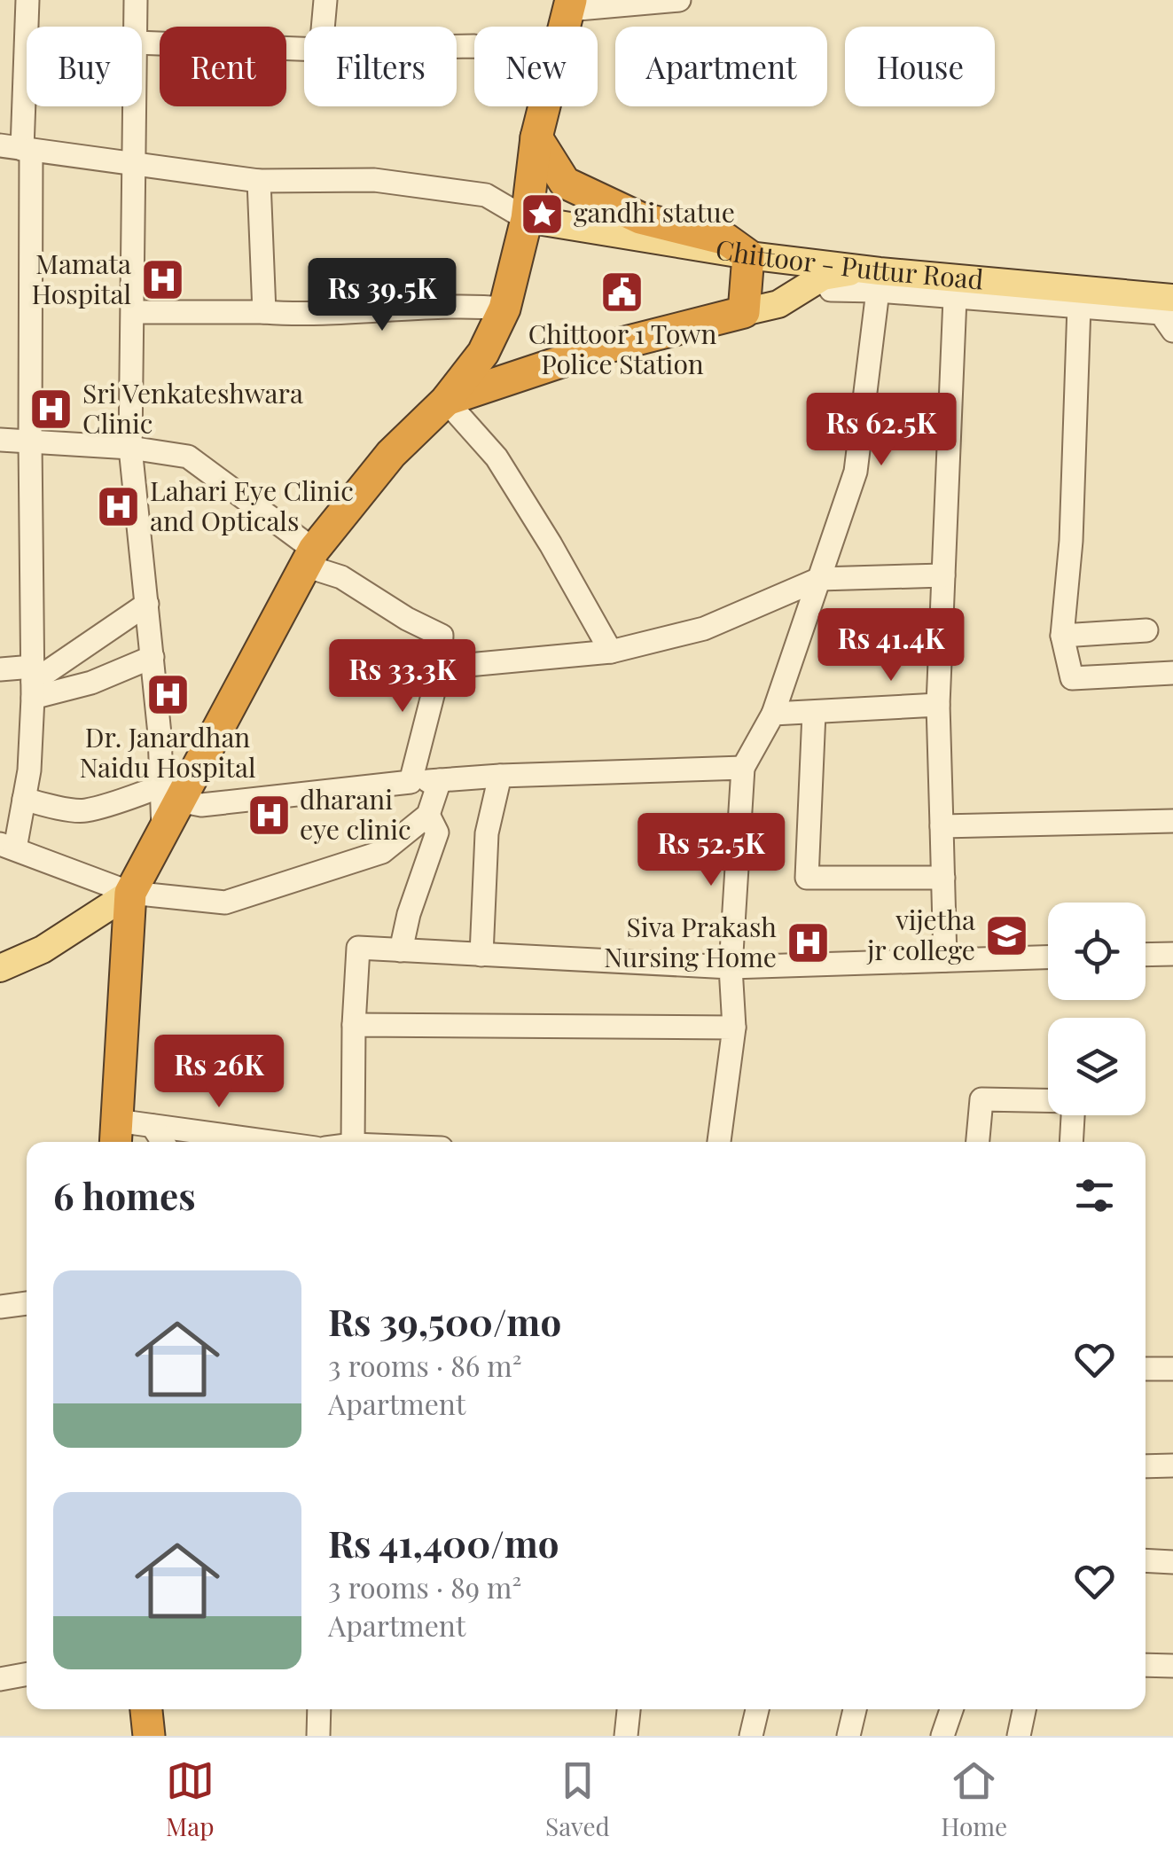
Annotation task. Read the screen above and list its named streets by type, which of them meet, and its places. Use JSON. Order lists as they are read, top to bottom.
{
  "streets": {
    "main road": ["Chittoor - Puttur Road"]
  },
  "places": {
    "place": ["gandhi statue"],
    "hospital": [
      "Mamata Hospital",
      "Sri Venkateshwara Clinic",
      "Lahari Eye Clinic and Opticals",
      "Dr. Janardhan Naidu Hospital",
      "dharani eye clinic",
      "Siva Prakash Nursing Home"
    ],
    "public building": ["Chittoor 1 Town Police Station"],
    "school or university": ["vijetha jr college"]
  },
  "page": {
    "chip": [
      "Buy",
      "Rent",
      "Filters",
      "New",
      "Apartment",
      "House"
    ],
    "price": [
      "Rs 39.5K",
      "Rs 62.5K",
      "Rs 41.4K",
      "Rs 33.3K",
      "Rs 52.5K",
      "Rs 26K"
    ],
    "heading": "6 homes",
    "list": [
      {
        "name": "Rs 39,500/mo",
        "note": "3 rooms · 86 m² · Apartment"
      },
      {
        "name": "Rs 41,400/mo",
        "note": "3 rooms · 89 m² · Apartment"
      }
    ],
    "tabs": ["Map", "Saved", "Home"]
  }
}
